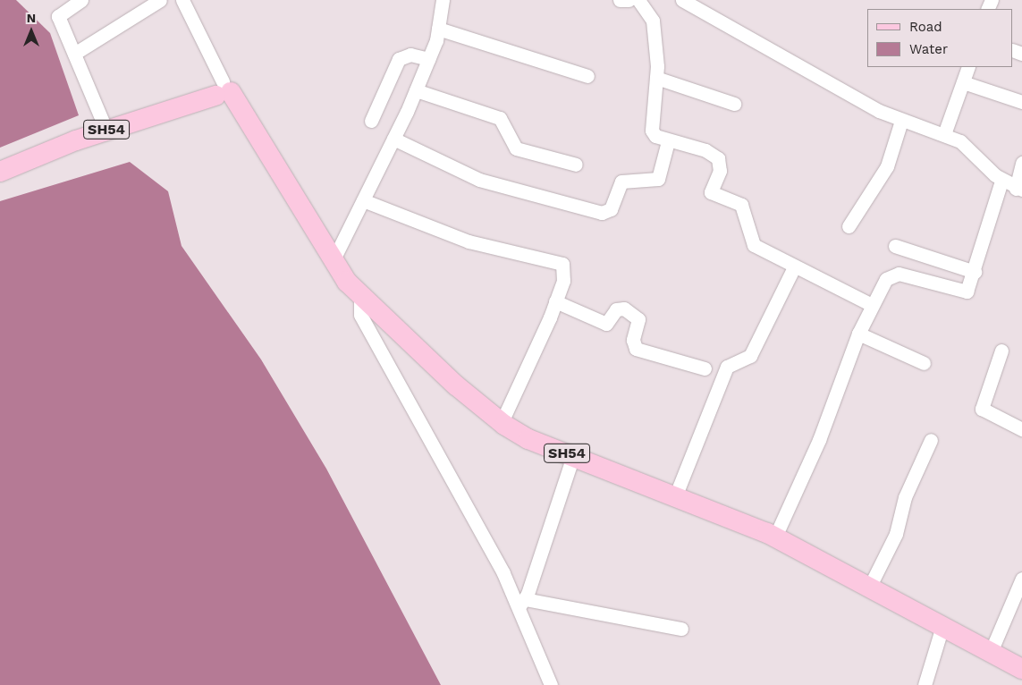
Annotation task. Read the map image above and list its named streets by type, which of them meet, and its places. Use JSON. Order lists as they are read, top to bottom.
{
  "streets": {
    "main road": ["SH54"]
  },
  "legend": ["Road", "Water"],
  "north": "top"
}
